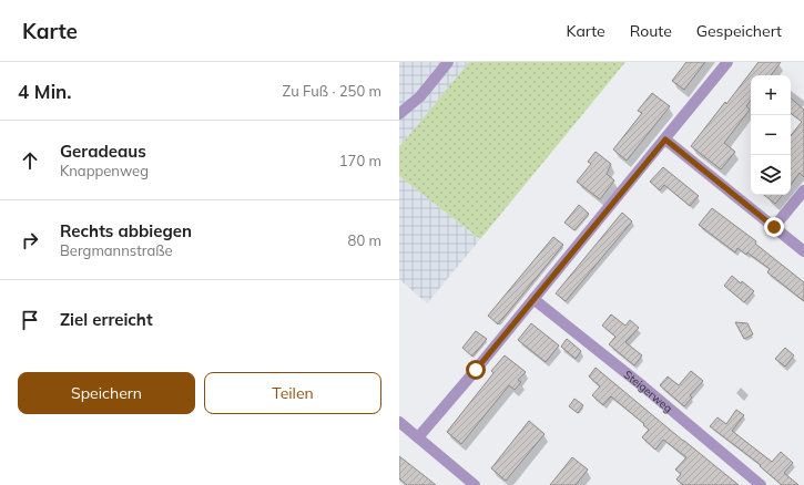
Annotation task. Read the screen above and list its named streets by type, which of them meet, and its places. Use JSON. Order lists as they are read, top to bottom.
{
  "streets": {
    "street": ["Steigerweg"]
  },
  "page": {
    "header": "Karte",
    "nav": ["Karte", "Route", "Gespeichert"],
    "heading": ["4 Min.", "Zu Fuß · 250 m"],
    "map_buttons": ["+", "−"],
    "list": [
      ["Geradeaus", "Knappenweg", "170 m"],
      ["Rechts abbiegen", "Bergmannstraße", "80 m"],
      "Ziel erreicht"
    ],
    "buttons": ["Speichern", "Teilen"]
  }
}
